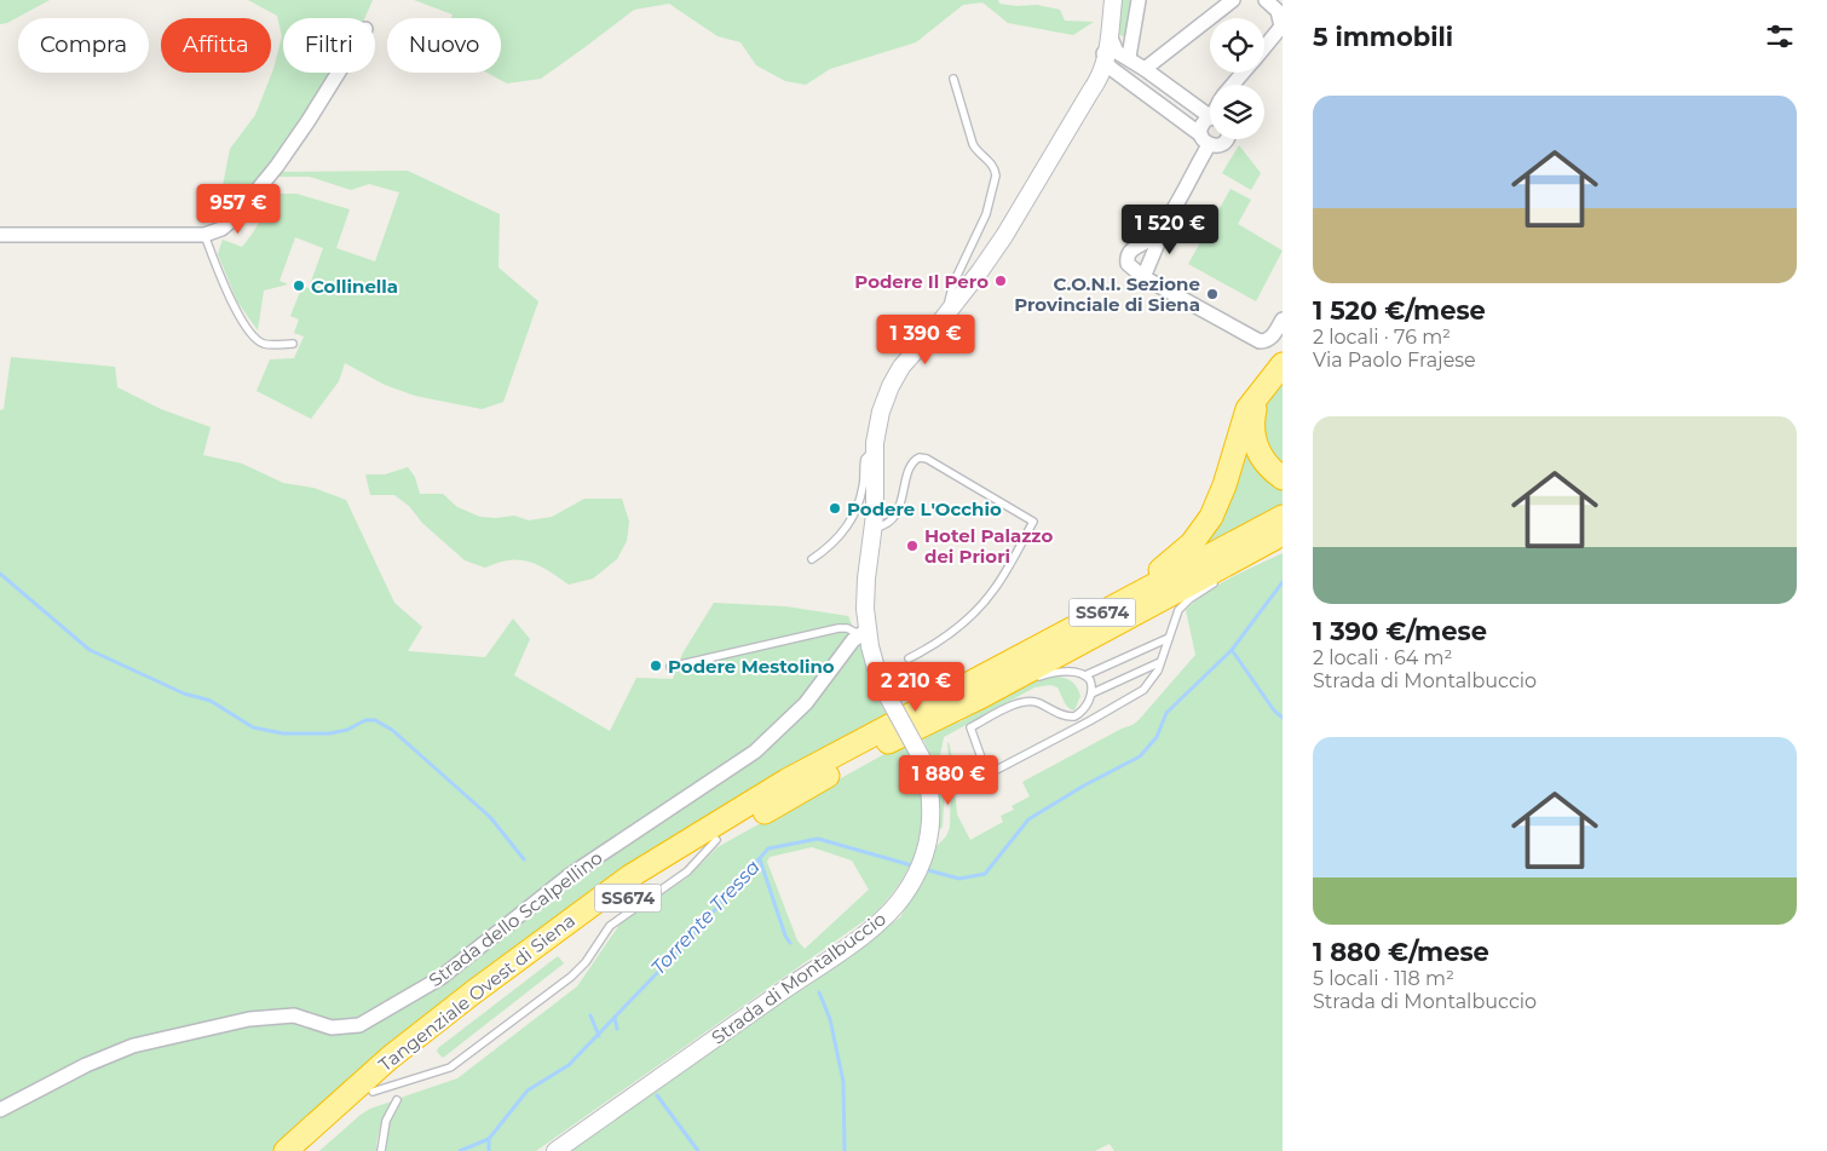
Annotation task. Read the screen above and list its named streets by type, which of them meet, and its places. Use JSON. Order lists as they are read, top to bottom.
{
  "streets": {
    "highway": ["SS674", "Tangenziale Ovest di Siena"],
    "street": ["Strada dello Scalpellino", "Strada di Montalbuccio"]
  },
  "crossings": [
    ["Strada dello Scalpellino", "Strada di Montalbuccio"]
  ],
  "water": ["Torrente Tressa"],
  "places": [
    "Podere Il Pero",
    "Collinella",
    "C.O.N.I. Sezione Provinciale di Siena",
    "Podere L'Occhio",
    "Hotel Palazzo dei Priori",
    "Podere Mestolino"
  ],
  "page": {
    "heading": "5 immobili",
    "chip": [
      "Compra",
      "Affitta",
      "Filtri",
      "Nuovo"
    ],
    "list": [
      {
        "name": "1 520 €/mese",
        "note": "2 locali · 76 m² · Via Paolo Frajese"
      },
      {
        "name": "1 390 €/mese",
        "note": "2 locali · 64 m² · Strada di Montalbuccio"
      },
      {
        "name": "1 880 €/mese",
        "note": "5 locali · 118 m² · Strada di Montalbuccio"
      }
    ],
    "price": [
      "957 €",
      "1 520 €",
      "1 390 €",
      "2 210 €",
      "1 880 €"
    ]
  }
}
